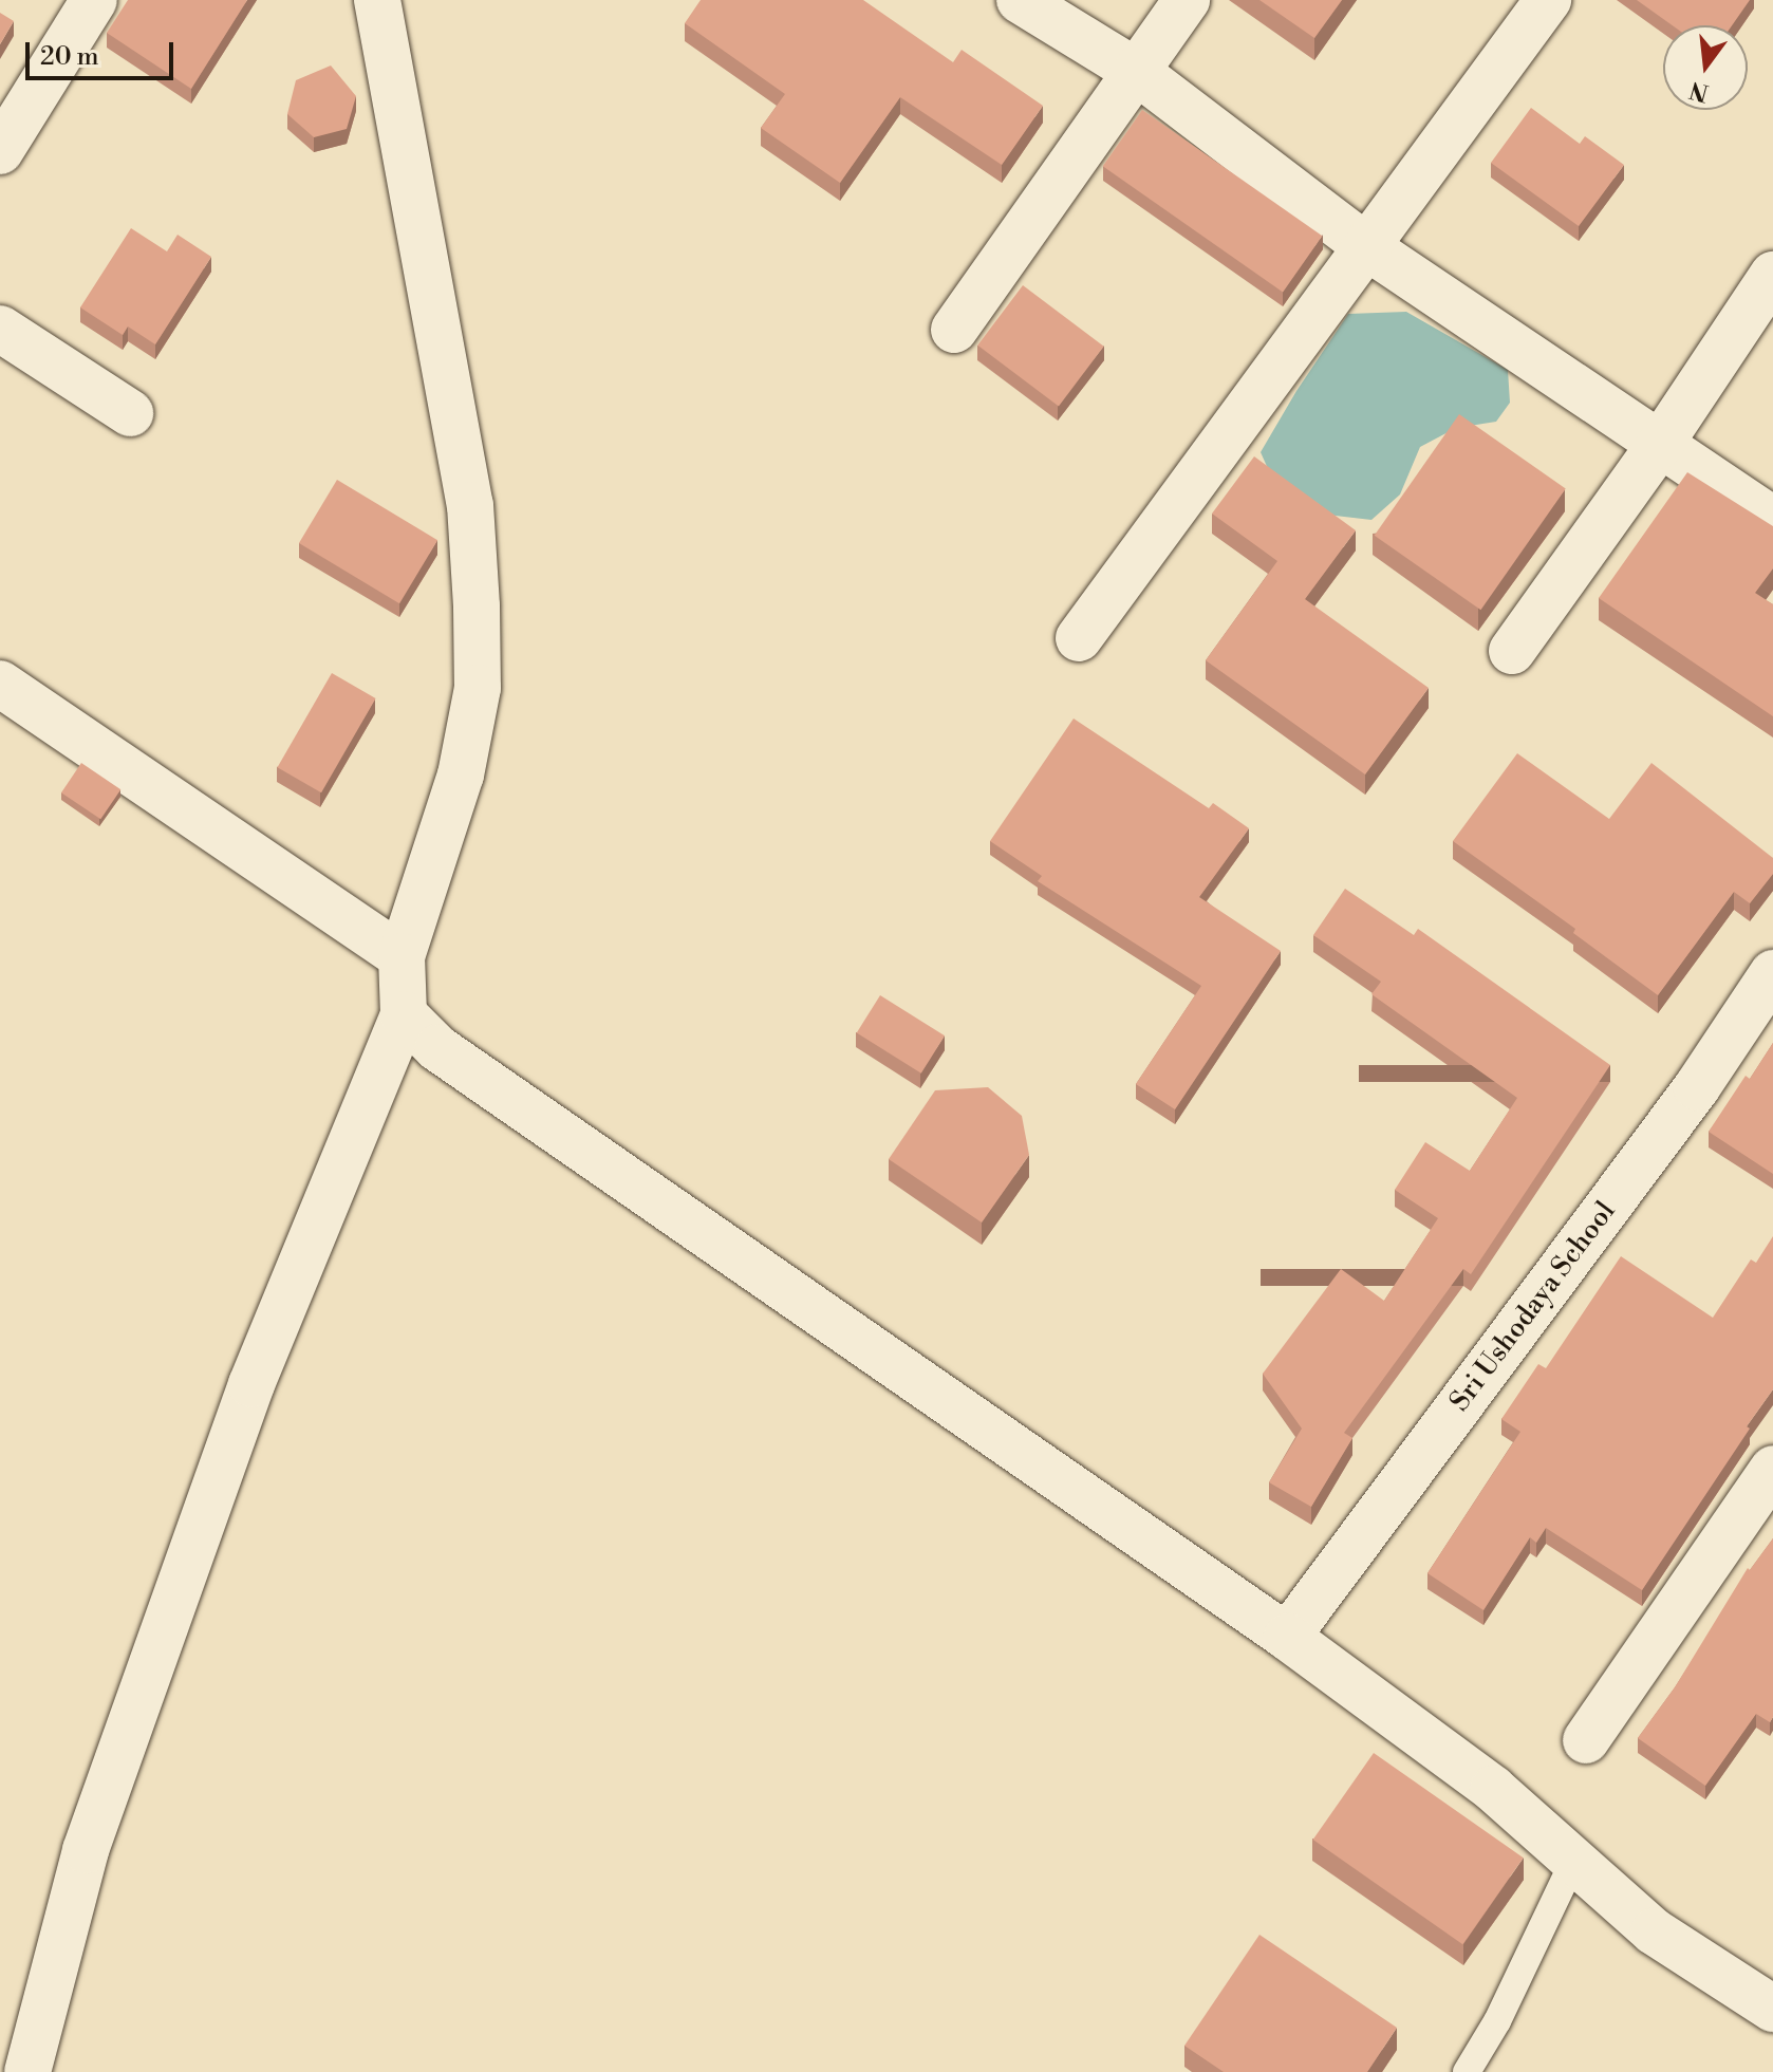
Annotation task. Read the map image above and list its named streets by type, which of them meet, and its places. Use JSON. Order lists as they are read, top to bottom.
{
  "streets": {
    "street": ["Sri Ushodaya School"]
  },
  "scale_bar": "20 m",
  "north": "bottom"
}
